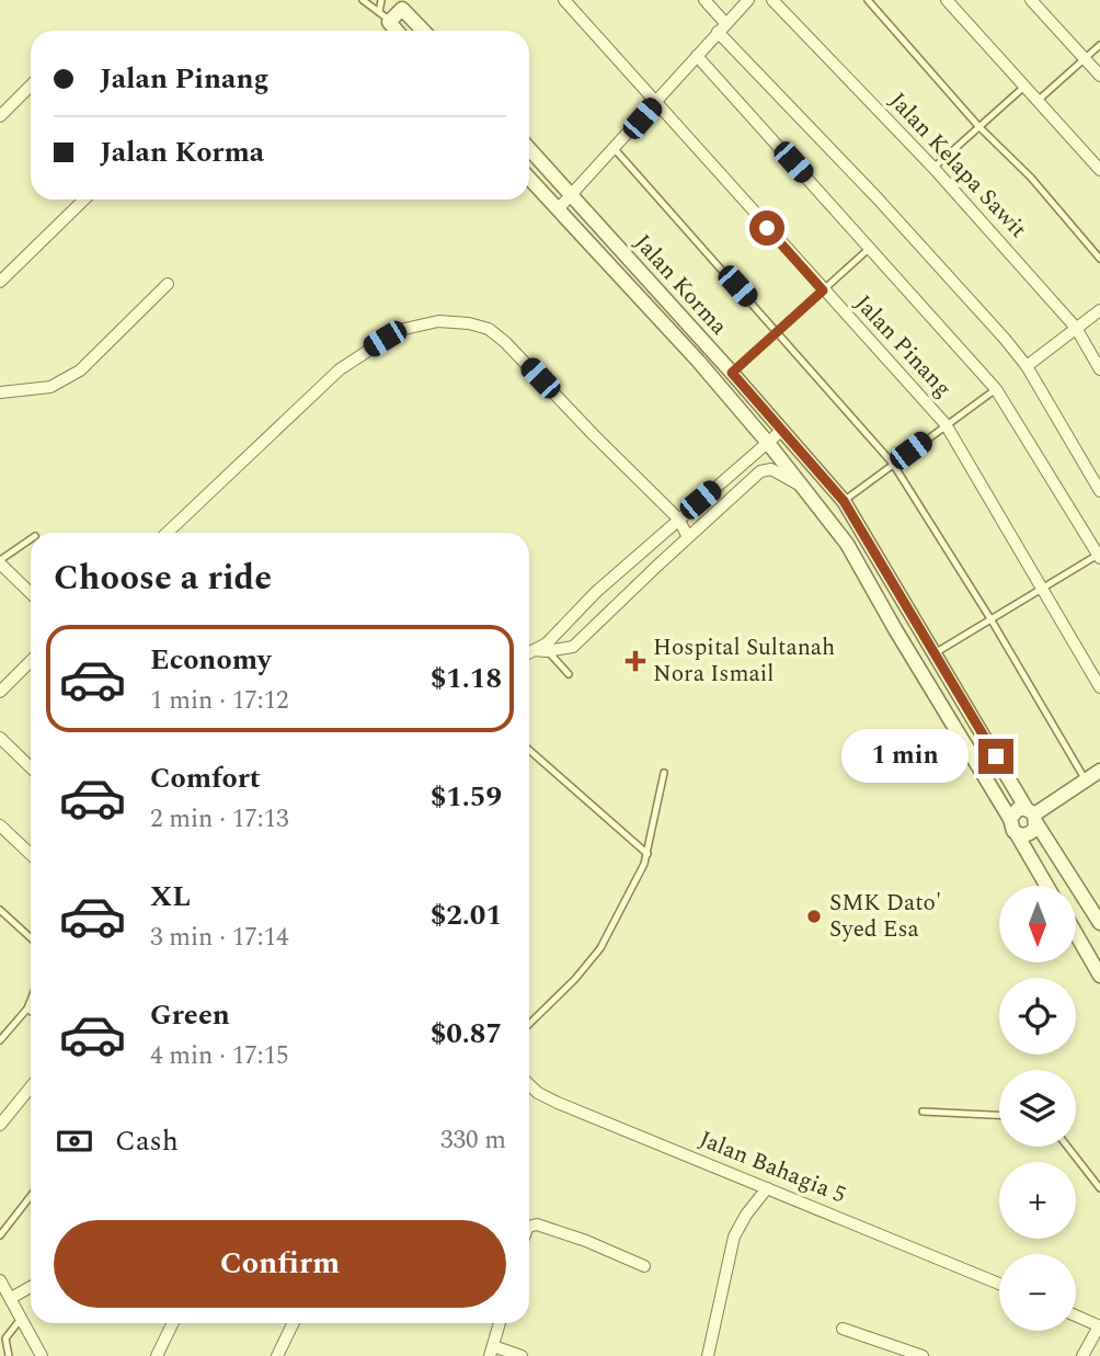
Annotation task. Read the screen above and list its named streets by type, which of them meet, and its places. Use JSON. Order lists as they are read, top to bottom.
{
  "streets": {
    "street": [
      "Jalan Kelapa Sawit",
      "Jalan Korma",
      "Jalan Pinang",
      "Jalan Bahagia 5"
    ]
  },
  "places": {
    "health": ["Hospital Sultanah Nora Ismail"],
    "other": ["SMK Dato' Syed Esa"]
  },
  "north": "bottom",
  "page": {
    "banner": ["Jalan Pinang", "Jalan Korma"],
    "heading": "Choose a ride",
    "list": [
      {
        "name": "Economy",
        "note": "1 min · 17:12",
        "value": "$1.18"
      },
      {
        "name": "Comfort",
        "note": "2 min · 17:13",
        "value": "$1.59"
      },
      {
        "name": "XL",
        "note": "3 min · 17:14",
        "value": "$2.01"
      },
      {
        "name": "Green",
        "note": "4 min · 17:15",
        "value": "$0.87"
      }
    ],
    "bubble": "1 min",
    "map_buttons": ["+", "−"],
    "pay": ["Cash", "330 m"],
    "buttons": "Confirm"
  }
}
